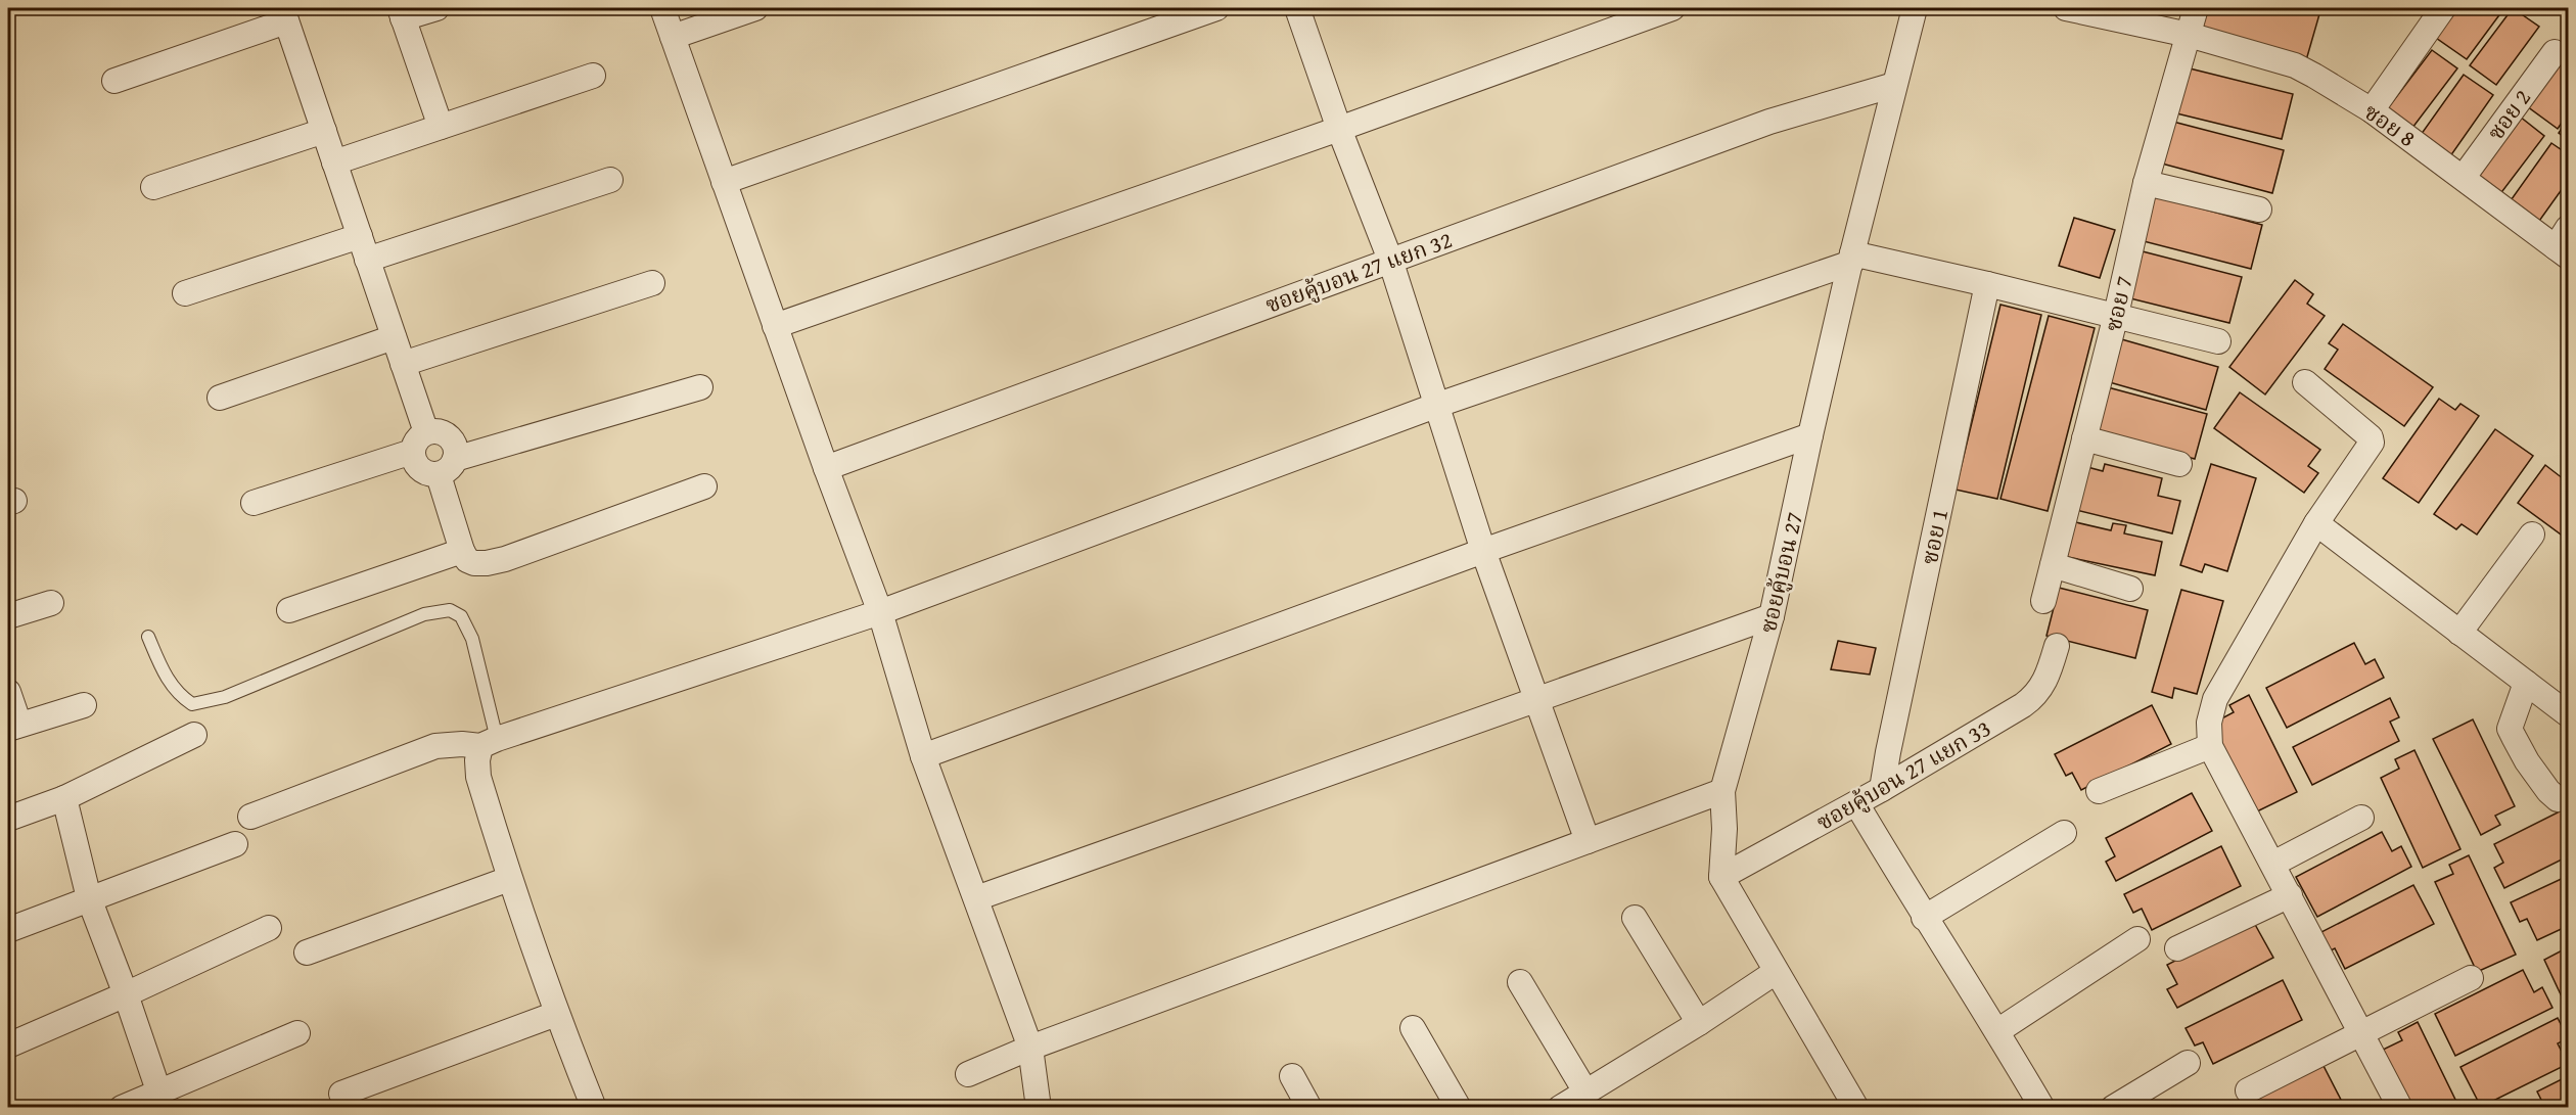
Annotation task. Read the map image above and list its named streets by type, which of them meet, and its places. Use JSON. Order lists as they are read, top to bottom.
{
  "streets": {
    "street": [
      "ซอย 2",
      "ซอย 8",
      "ซอยคู้บอน 27 แยก 32",
      "ซอย 7",
      "ซอย 1",
      "ซอยคู้บอน 27",
      "ซอยคู้บอน 27 แยก 33"
    ]
  },
  "crossings": [
    ["ซอย 2", "ซอย 8"],
    ["ซอย 8", "ซอย 7"],
    ["ซอยคู้บอน 27 แยก 32", "ซอยคู้บอน 27"],
    ["ซอย 1", "ซอยคู้บอน 27 แยก 33"],
    ["ซอยคู้บอน 27", "ซอยคู้บอน 27 แยก 33"]
  ]
}
